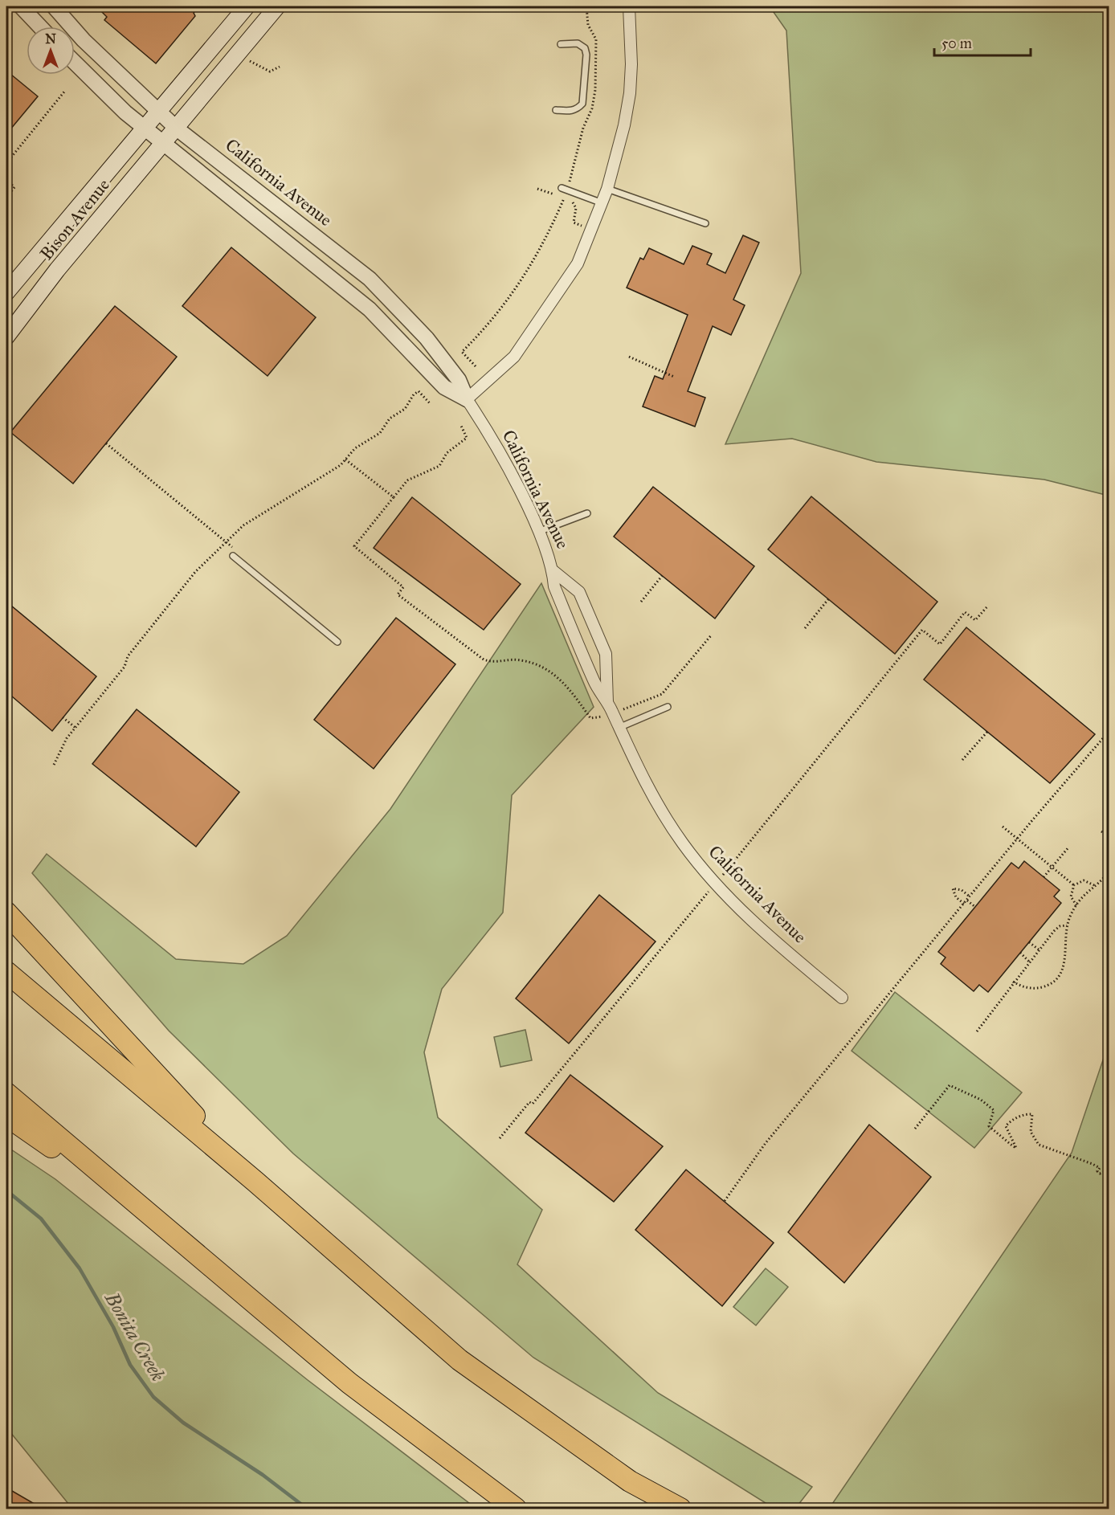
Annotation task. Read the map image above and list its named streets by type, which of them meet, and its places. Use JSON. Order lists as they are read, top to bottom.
{
  "streets": {
    "main road": ["Bison Avenue"],
    "street": ["California Avenue"]
  },
  "crossings": [
    ["California Avenue", "Bison Avenue"]
  ],
  "water": ["Bonita Creek"],
  "scale_bar": "50 m",
  "north": "top"
}
